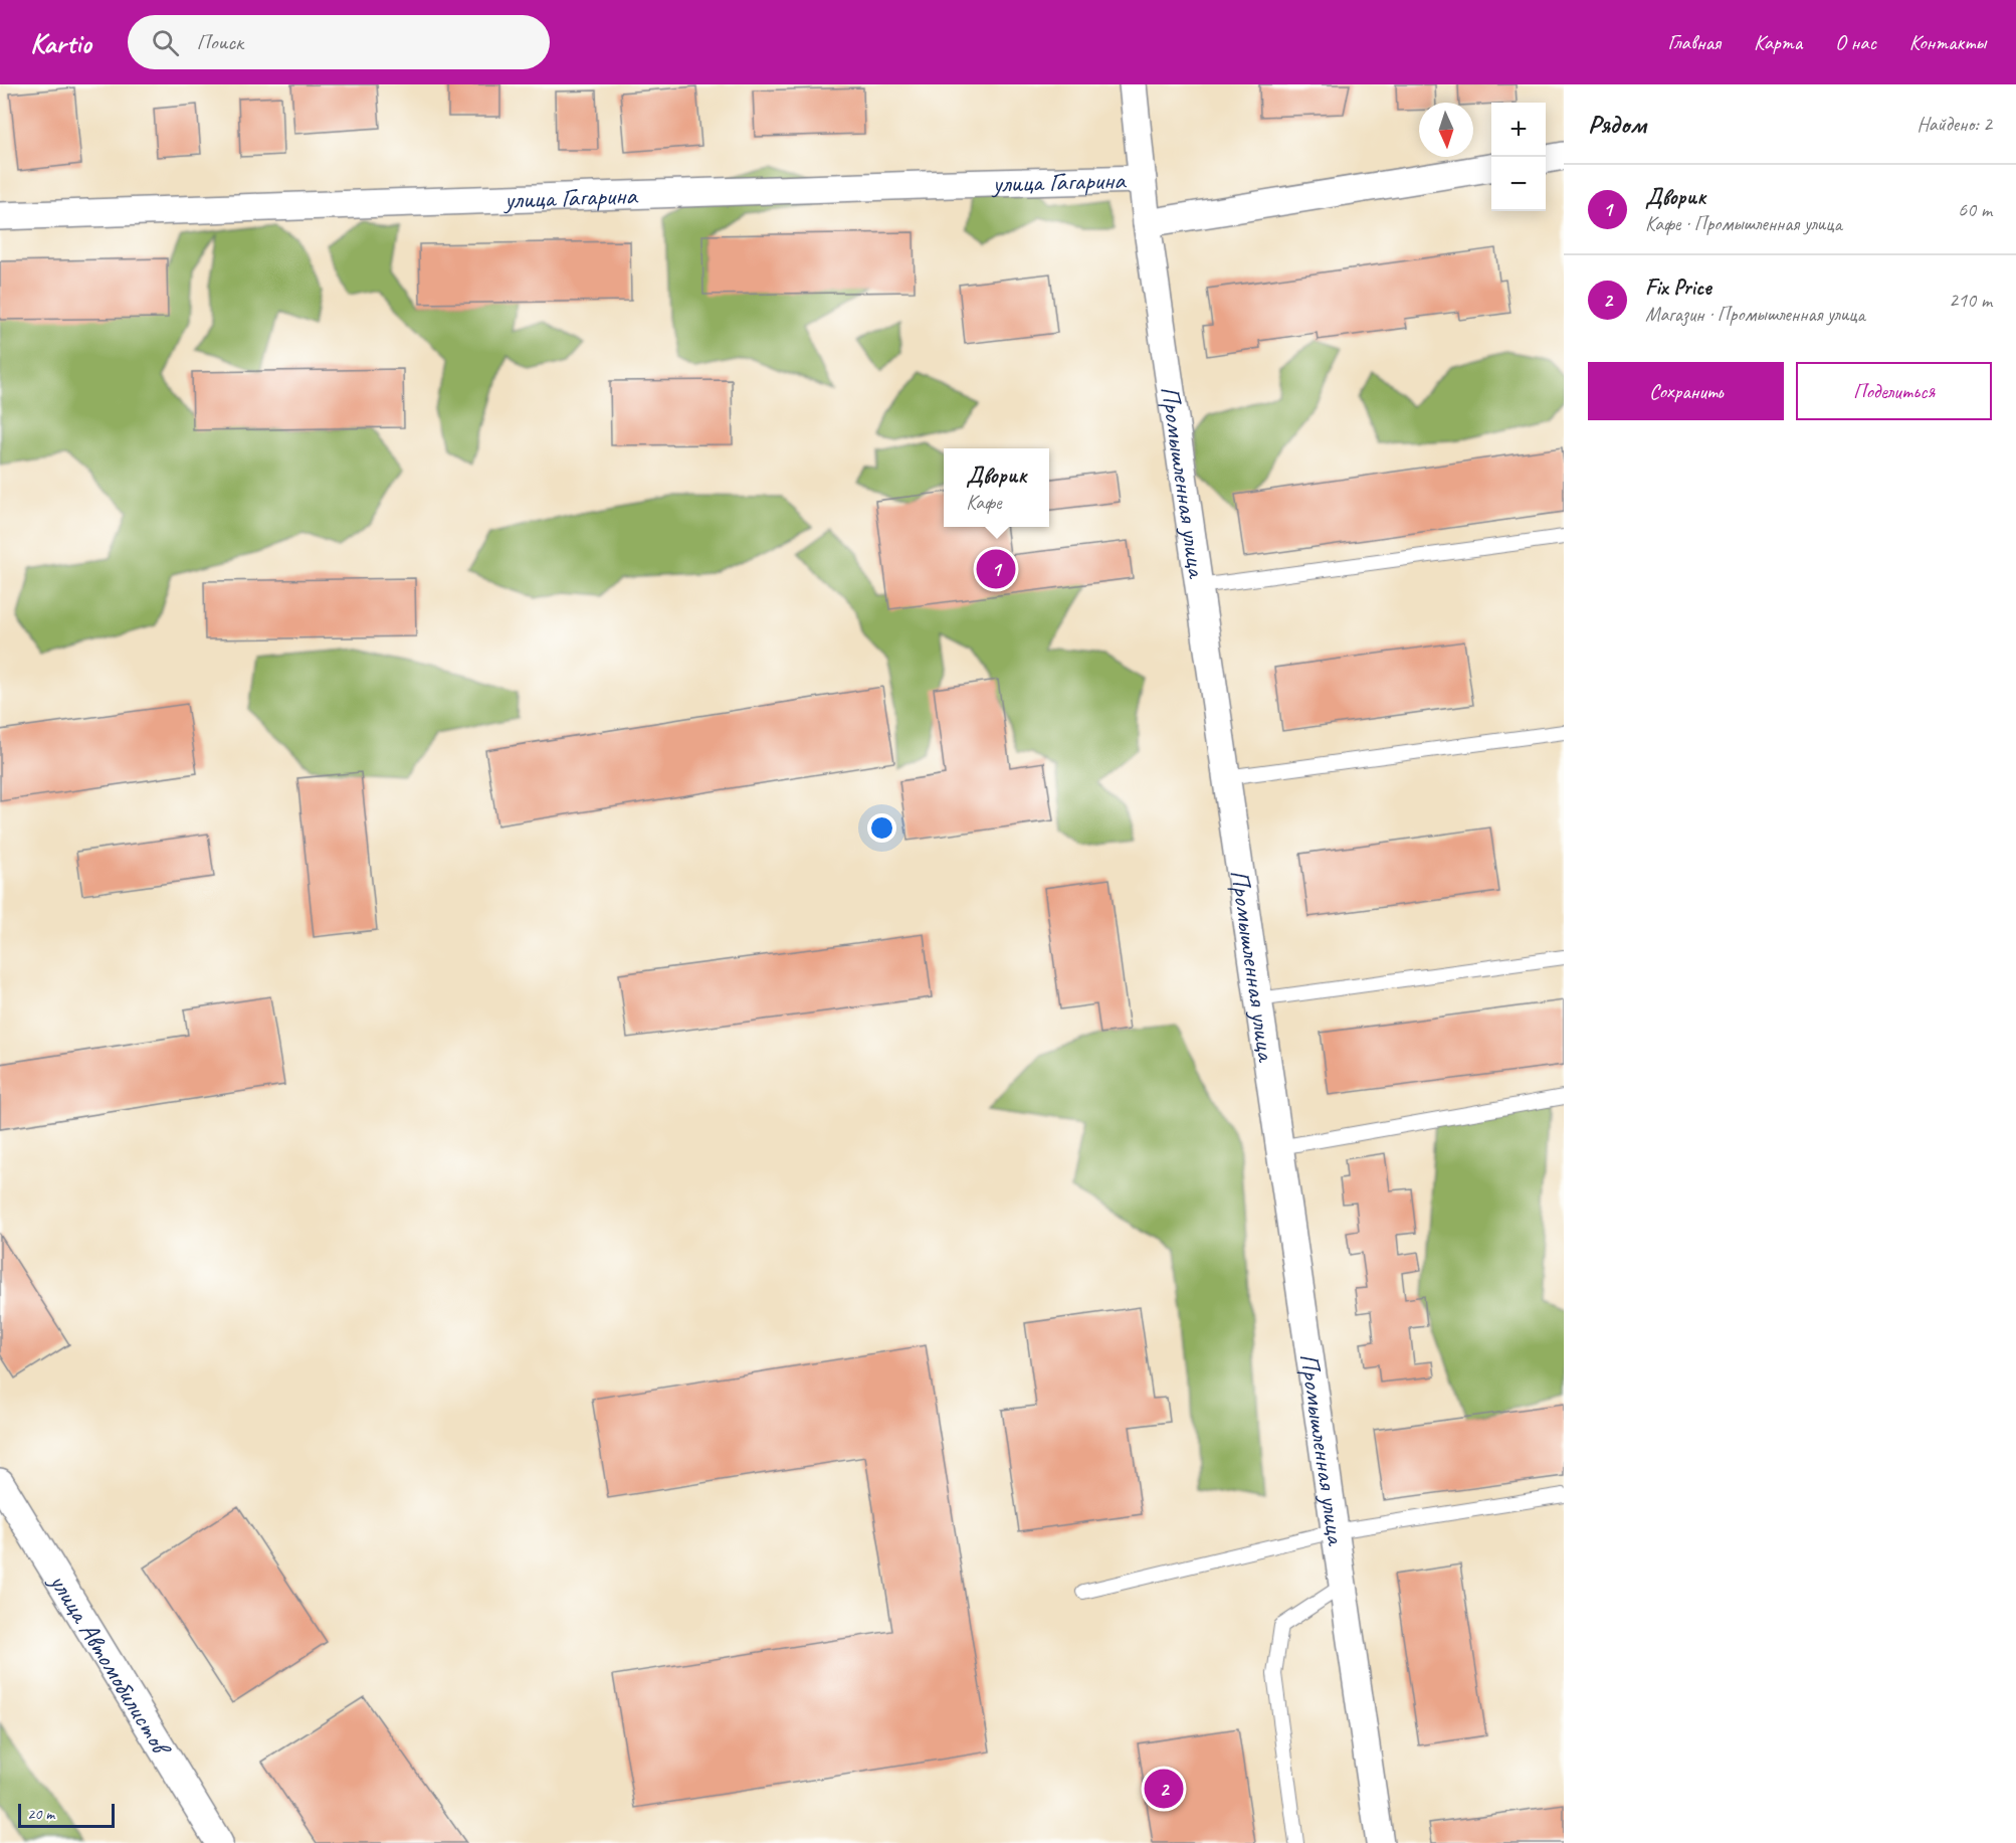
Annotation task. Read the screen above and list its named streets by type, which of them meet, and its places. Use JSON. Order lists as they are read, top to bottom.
{
  "streets": {
    "street": ["улица Гагарина", "Промышленная улица", "улица Автомобилистов"]
  },
  "crossings": [
    ["улица Гагарина", "Промышленная улица"]
  ],
  "scale_bar": "20 m",
  "north": "bottom",
  "page": {
    "header": "Kartio",
    "search": "Поиск",
    "nav": [
      "Главная",
      "Карта",
      "О нас",
      "Контакты"
    ],
    "heading": ["Рядом", "Найдено: 2"],
    "map_buttons": ["+", "−"],
    "list": [
      {
        "mark": "1",
        "name": "Дворик",
        "note": "Кафе · Промышленная улица",
        "value": "60 m"
      },
      {
        "mark": "2",
        "name": "Fix Price",
        "note": "Магазин · Промышленная улица",
        "value": "210 m"
      }
    ],
    "buttons": ["Сохранить", "Поделиться"],
    "popup": ["Дворик", "Кафе"],
    "pins": ["1", "2"],
    "scale": "20 m"
  }
}
